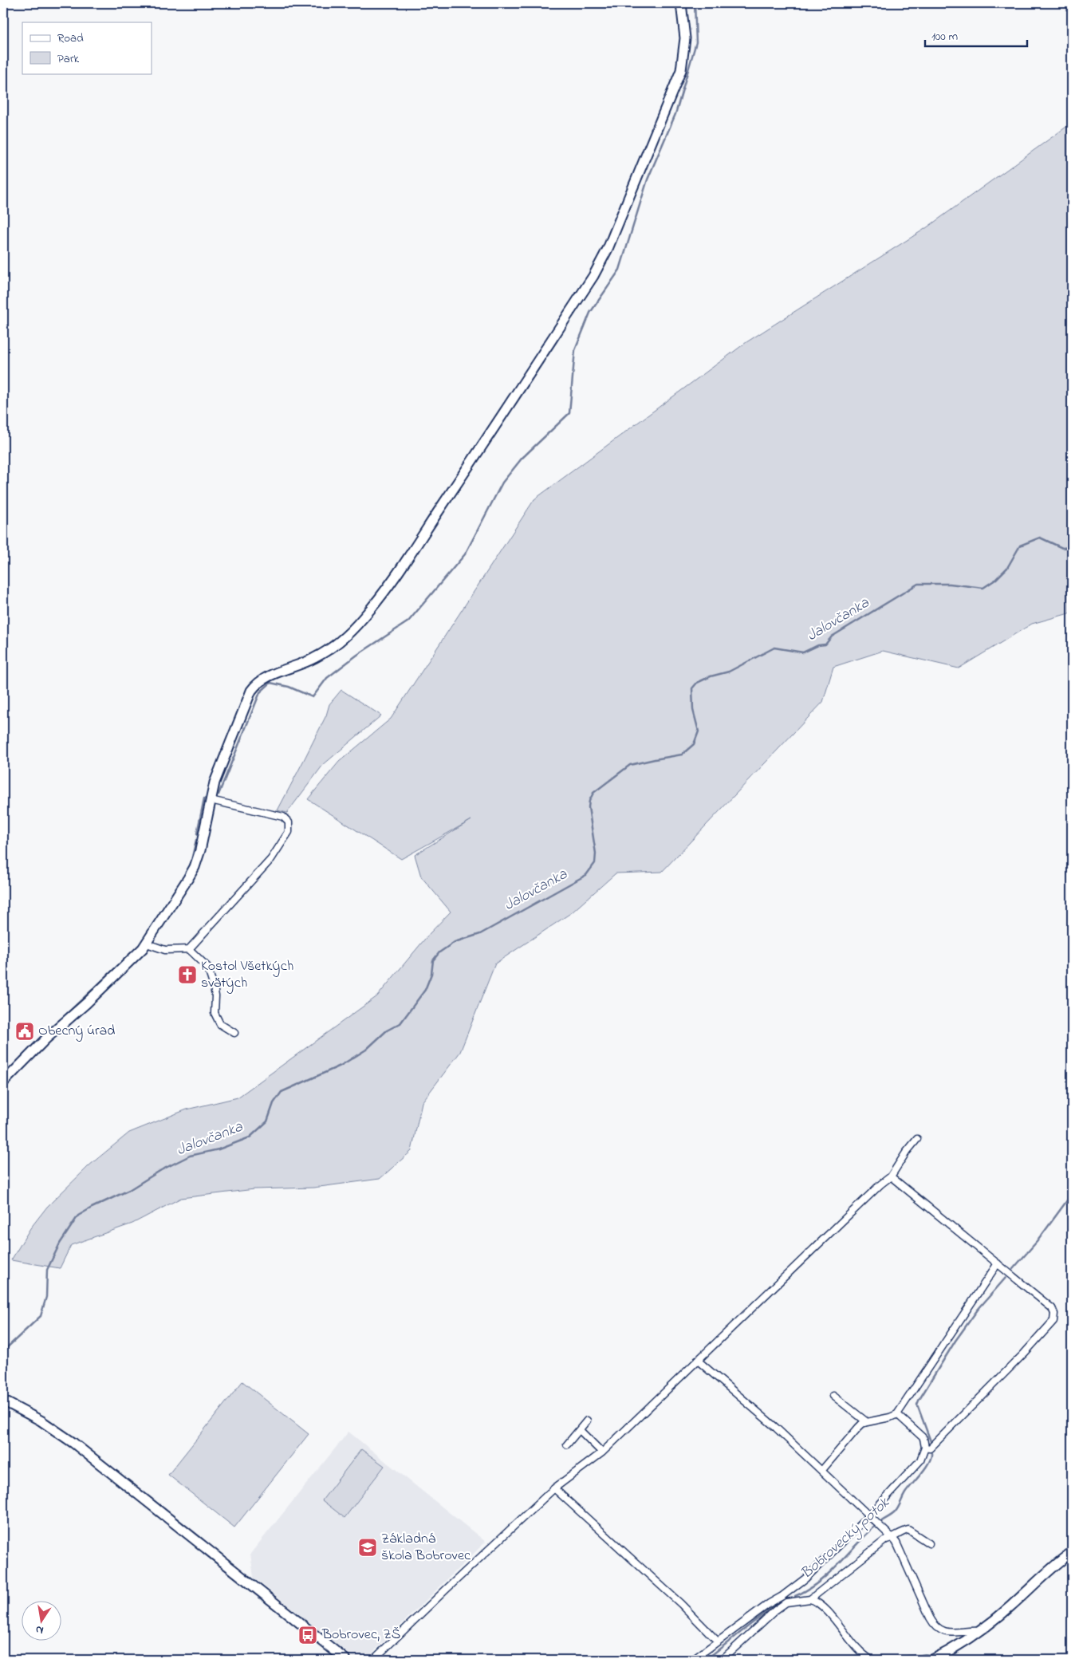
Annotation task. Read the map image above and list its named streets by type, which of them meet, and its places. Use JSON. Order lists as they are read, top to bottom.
{
  "water": ["Jalovčanka", "Bobrovecký potok"],
  "places": {
    "church": ["Kostol Všetkých svätých"],
    "public building": ["Obecný úrad"],
    "school or university": ["Základná škola Bobrovec"],
    "bus stop": ["Bobrovec, ZŠ"]
  },
  "legend": ["Road", "Park"],
  "scale_bar": "100 m",
  "north": "bottom"
}
